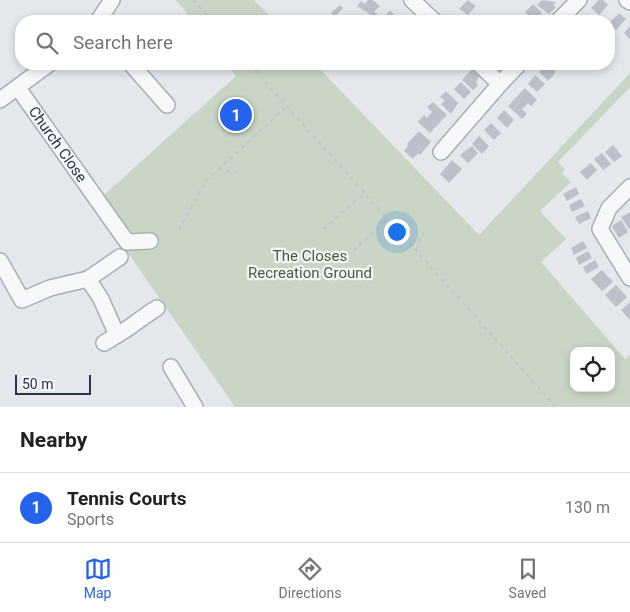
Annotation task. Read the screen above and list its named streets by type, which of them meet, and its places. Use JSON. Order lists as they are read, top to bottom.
{
  "streets": {
    "street": ["Church Close"]
  },
  "parks": ["The Closes Recreation Ground"],
  "scale_bar": "50 m",
  "page": {
    "search": "Search here",
    "pins": "1",
    "scale": "50 m",
    "heading": "Nearby",
    "list": [
      {
        "mark": "1",
        "name": "Tennis Courts",
        "note": "Sports",
        "value": "130 m"
      }
    ],
    "nav": ["Map", "Directions", "Saved"]
  }
}
